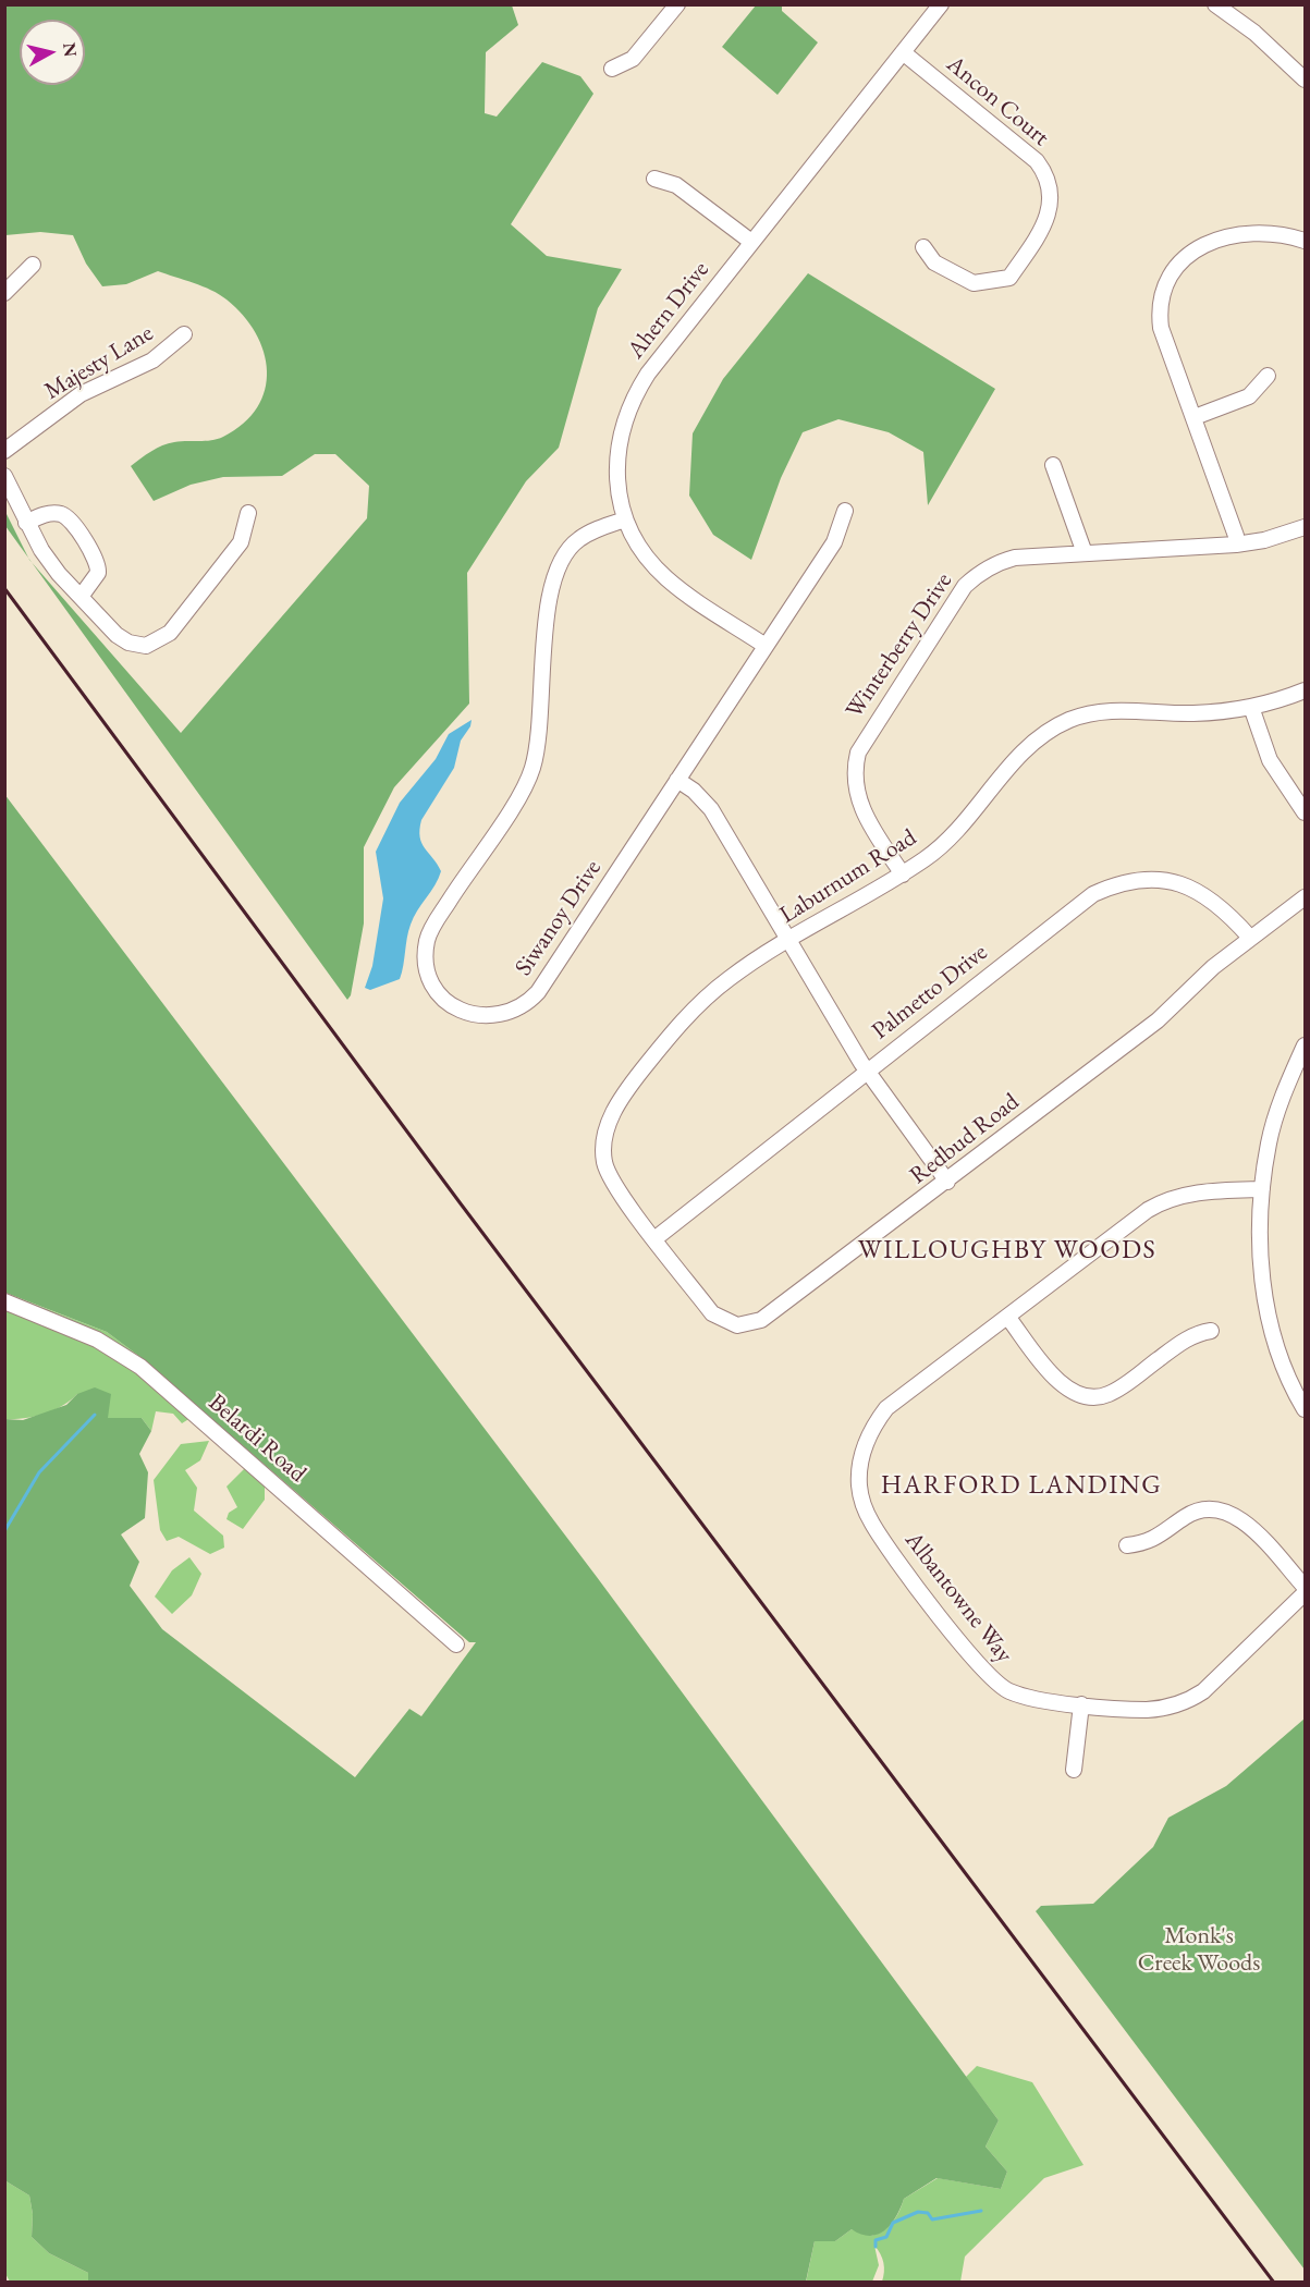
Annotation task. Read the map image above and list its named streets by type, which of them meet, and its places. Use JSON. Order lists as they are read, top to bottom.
{
  "streets": {
    "street": [
      "Ancon Court",
      "Ahern Drive",
      "Majesty Lane",
      "Winterberry Drive",
      "Laburnum Road",
      "Siwanoy Drive",
      "Palmetto Drive",
      "Redbud Road",
      "Belardi Road",
      "Albantowne Way"
    ]
  },
  "crossings": [
    ["Ancon Court", "Ahern Drive"],
    ["Ahern Drive", "Siwanoy Drive"],
    ["Winterberry Drive", "Laburnum Road"],
    ["Laburnum Road", "Palmetto Drive"],
    ["Laburnum Road", "Redbud Road"],
    ["Palmetto Drive", "Redbud Road"]
  ],
  "districts": ["WILLOUGHBY WOODS", "HARFORD LANDING"],
  "parks": ["Monk's Creek Woods"],
  "north": "right"
}
